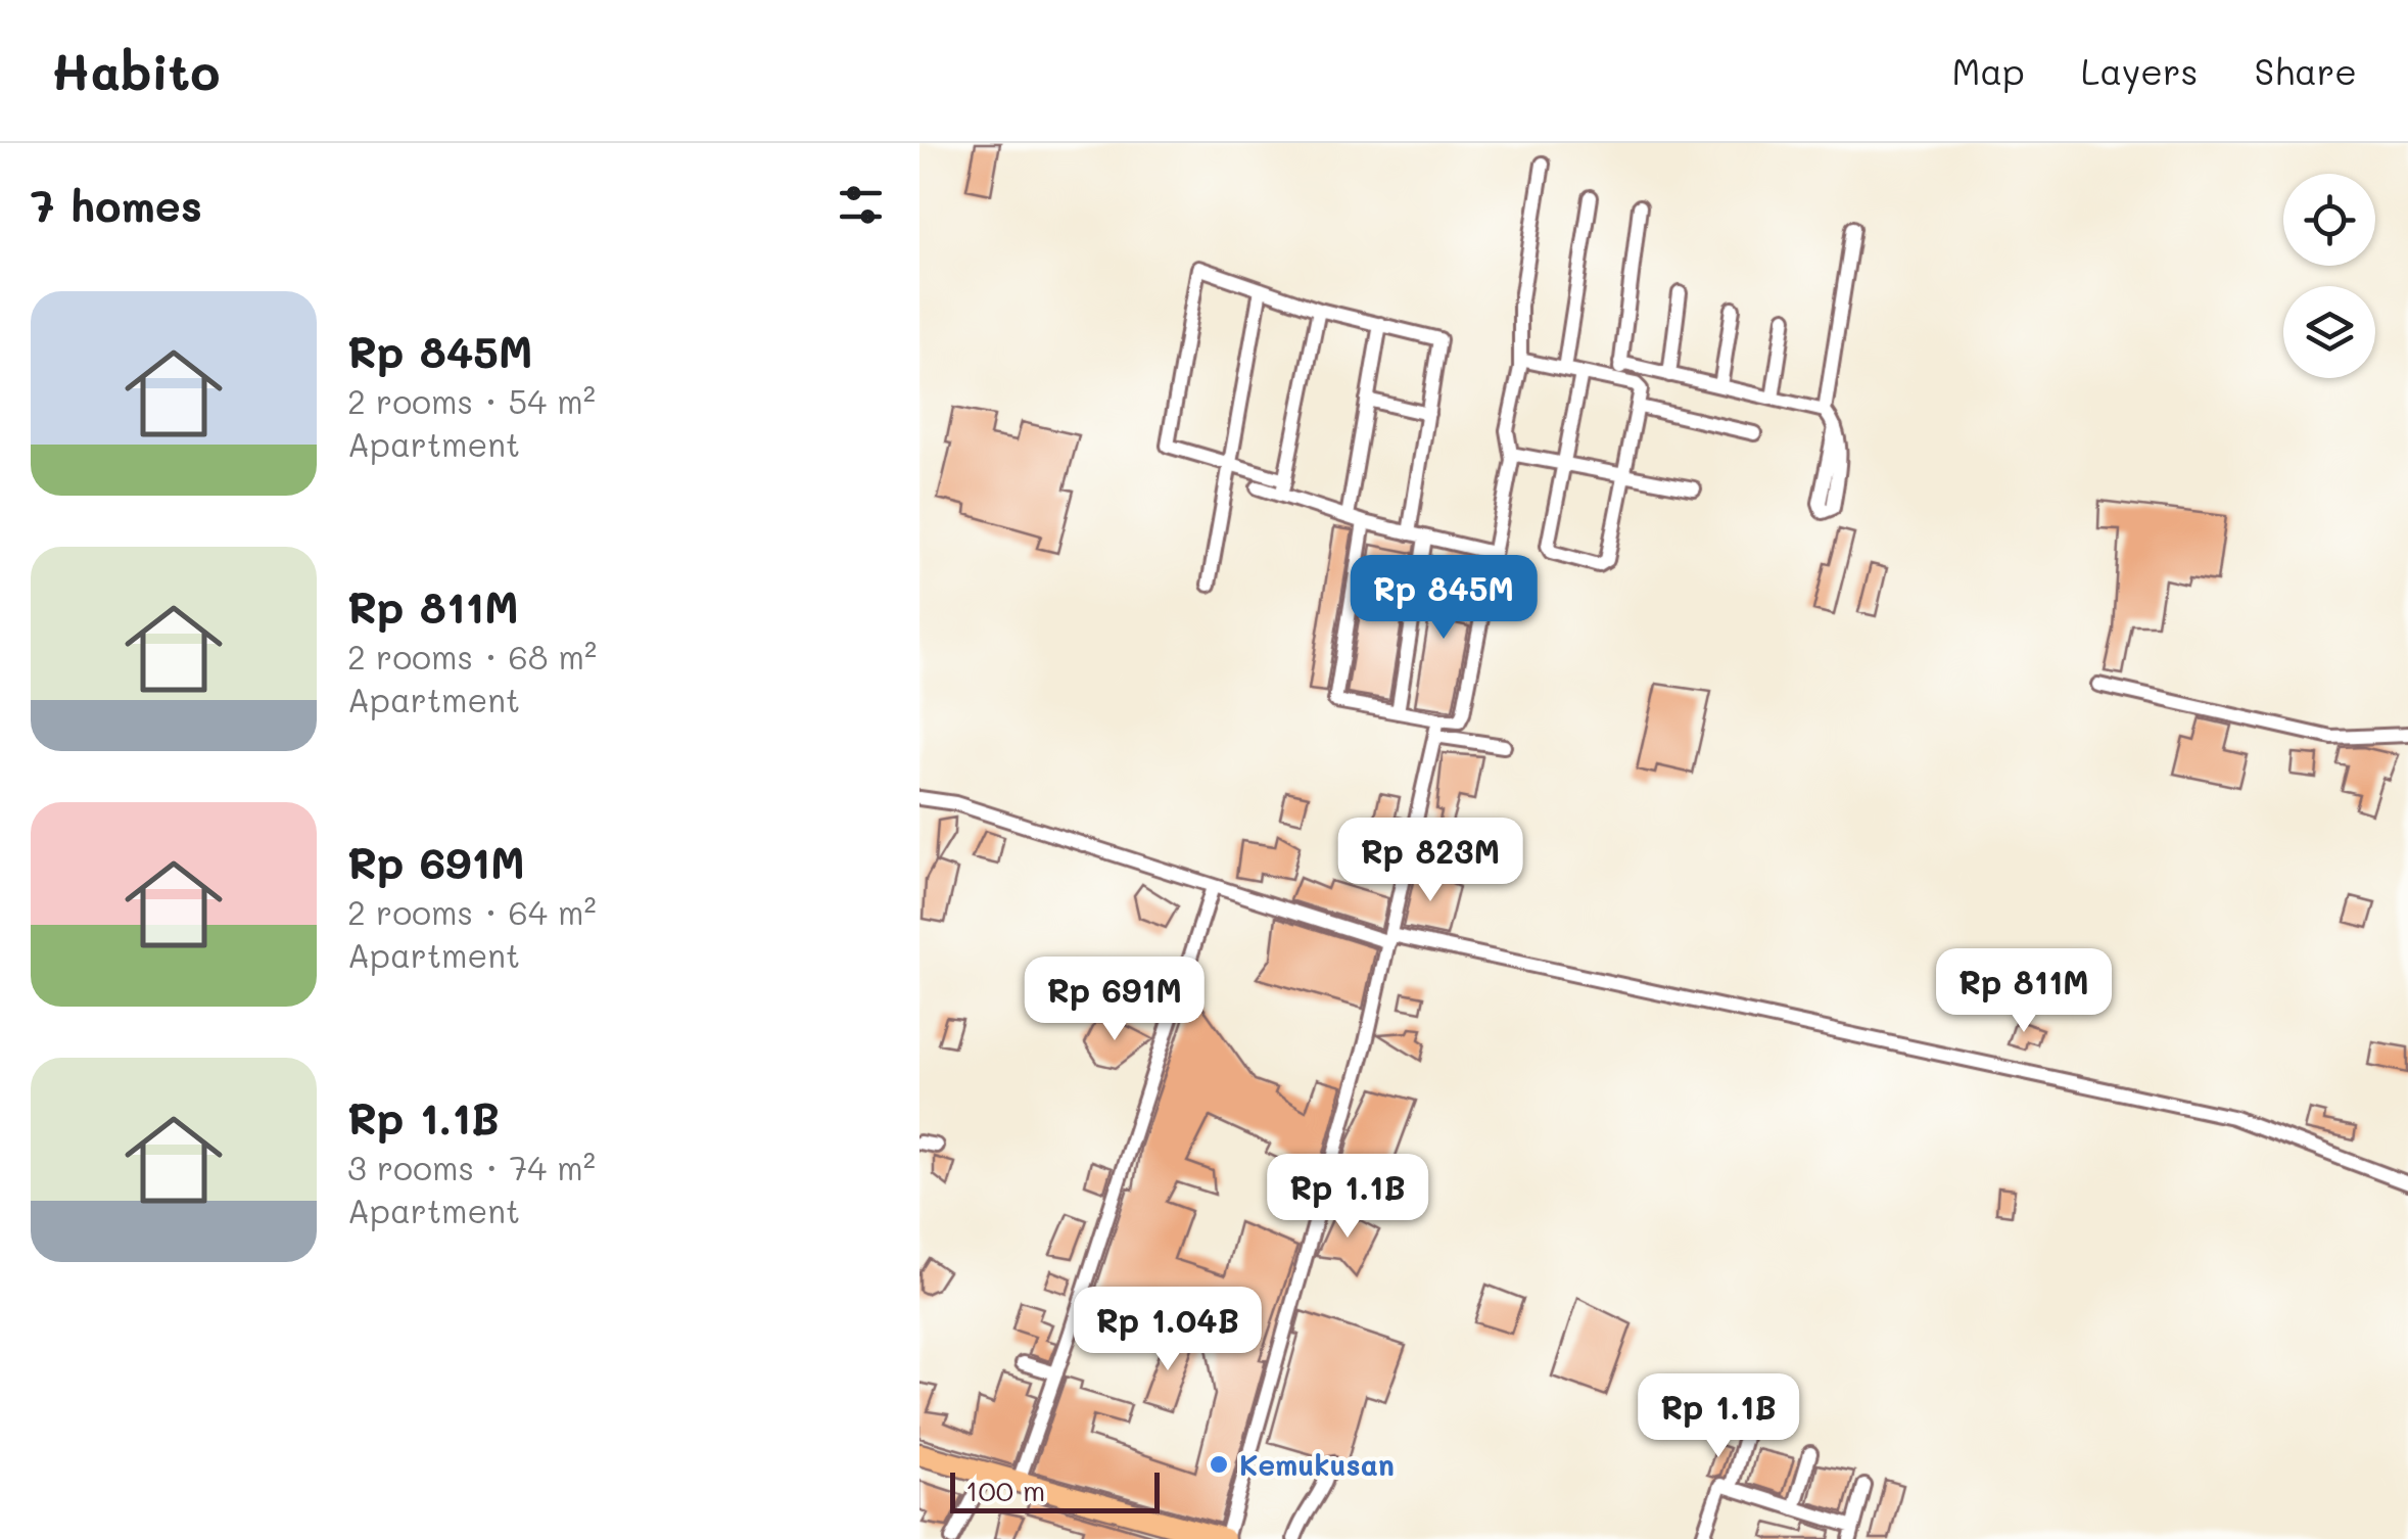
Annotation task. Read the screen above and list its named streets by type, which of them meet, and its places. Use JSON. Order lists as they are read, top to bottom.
{
  "places": ["Kemukusan"],
  "scale_bar": "100 m",
  "page": {
    "header": "Habito",
    "nav": ["Map", "Layers", "Share"],
    "heading": "7 homes",
    "list": [
      {
        "name": "Rp 845M",
        "note": "2 rooms · 54 m² · Apartment"
      },
      {
        "name": "Rp 811M",
        "note": "2 rooms · 68 m² · Apartment"
      },
      {
        "name": "Rp 691M",
        "note": "2 rooms · 64 m² · Apartment"
      },
      {
        "name": "Rp 1.1B",
        "note": "3 rooms · 74 m² · Apartment"
      }
    ],
    "price": [
      "Rp 845M",
      "Rp 823M",
      "Rp 811M",
      "Rp 691M",
      "Rp 1.1B",
      "Rp 1.04B",
      "Rp 1.1B"
    ],
    "scale": "100 m"
  }
}
